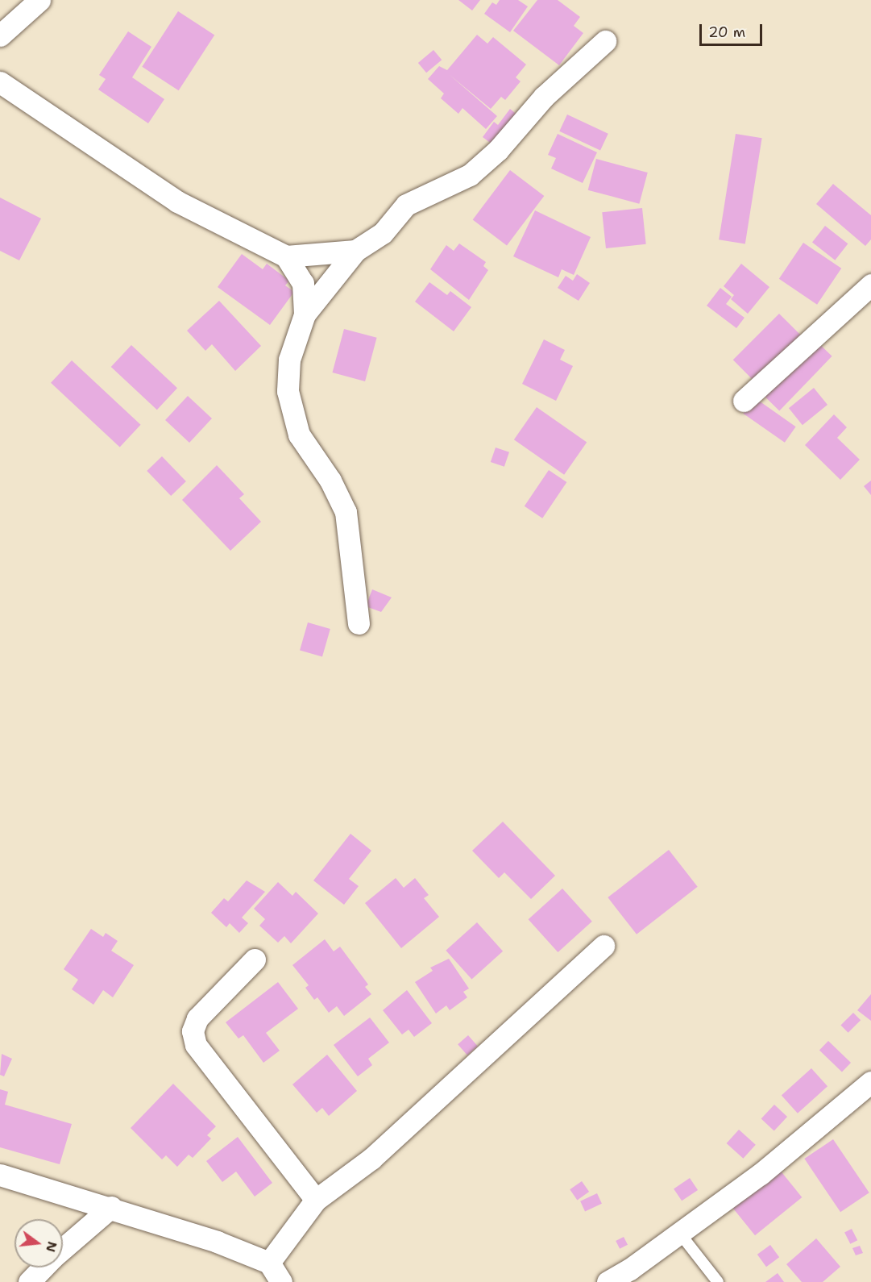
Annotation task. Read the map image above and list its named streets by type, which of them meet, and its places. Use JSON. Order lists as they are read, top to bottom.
{
  "scale_bar": "20 m",
  "north": "right"
}
